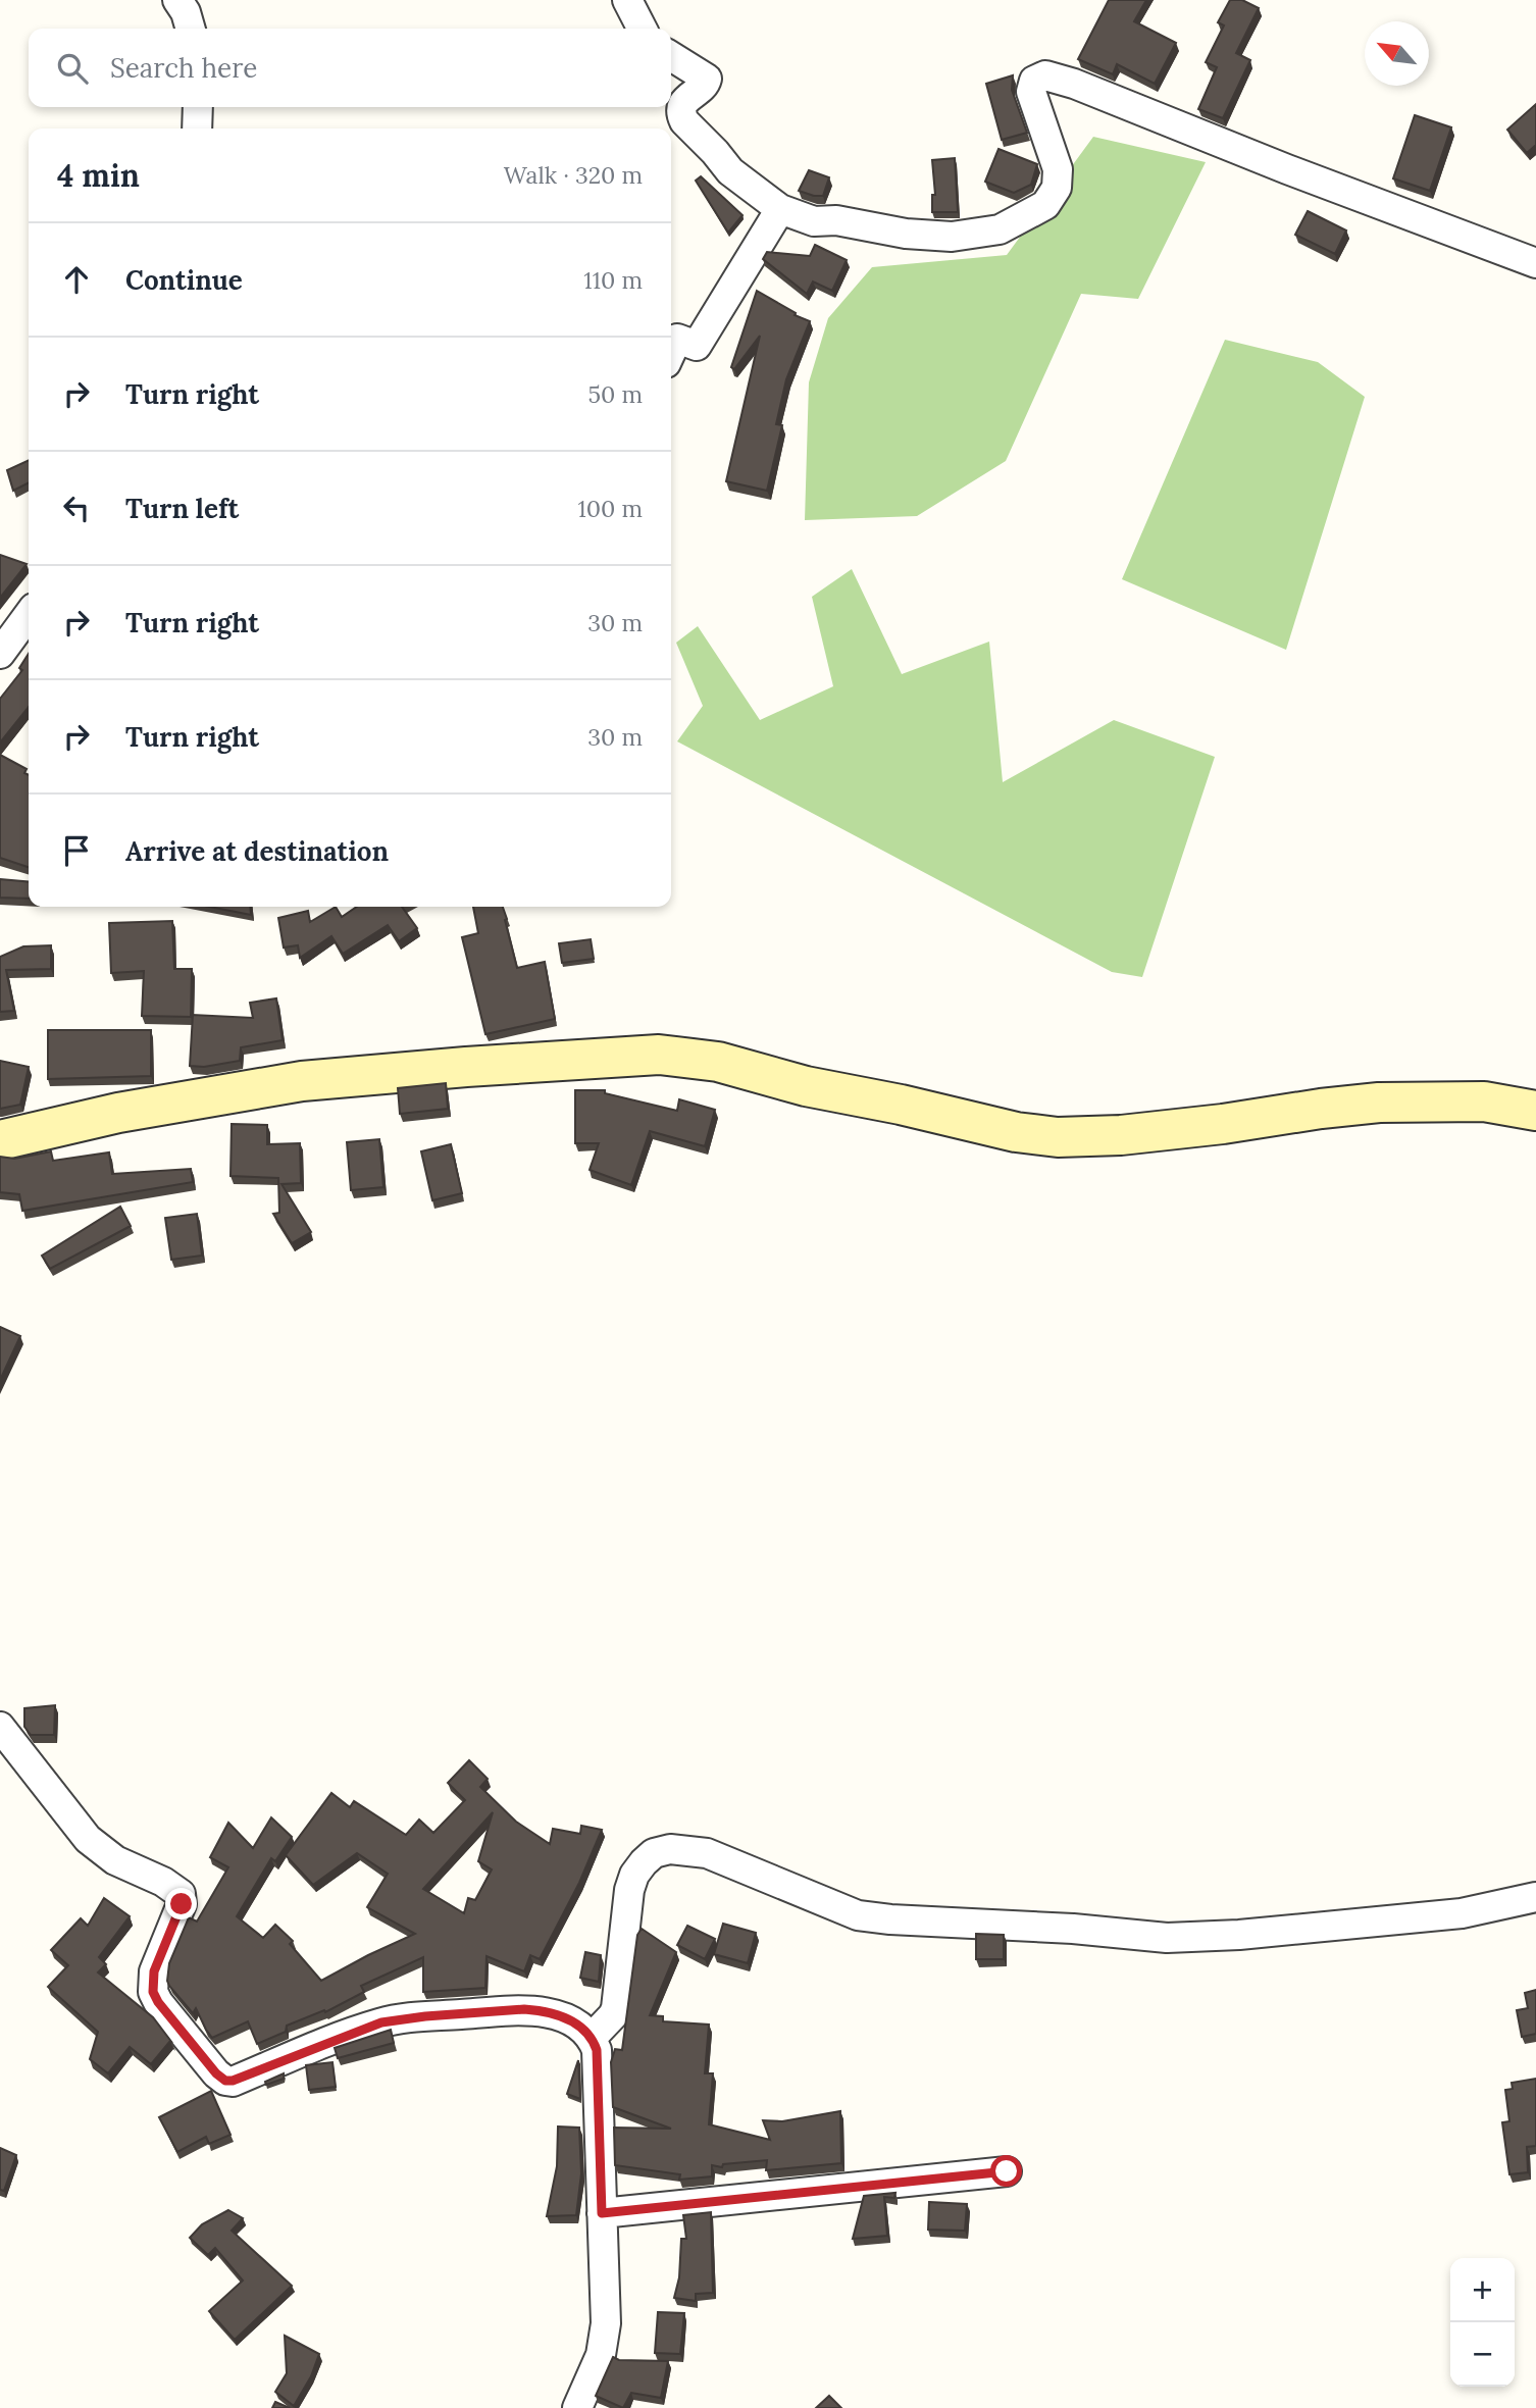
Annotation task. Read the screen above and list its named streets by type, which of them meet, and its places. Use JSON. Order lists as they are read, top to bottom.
{
  "north": "top left",
  "page": {
    "search": "Search here",
    "heading": ["4 min", "Walk · 320 m"],
    "list": [
      ["Continue", "110 m"],
      ["Turn right", "50 m"],
      ["Turn left", "100 m"],
      ["Turn right", "30 m"],
      ["Turn right", "30 m"],
      "Arrive at destination"
    ],
    "map_buttons": ["+", "−"]
  }
}
